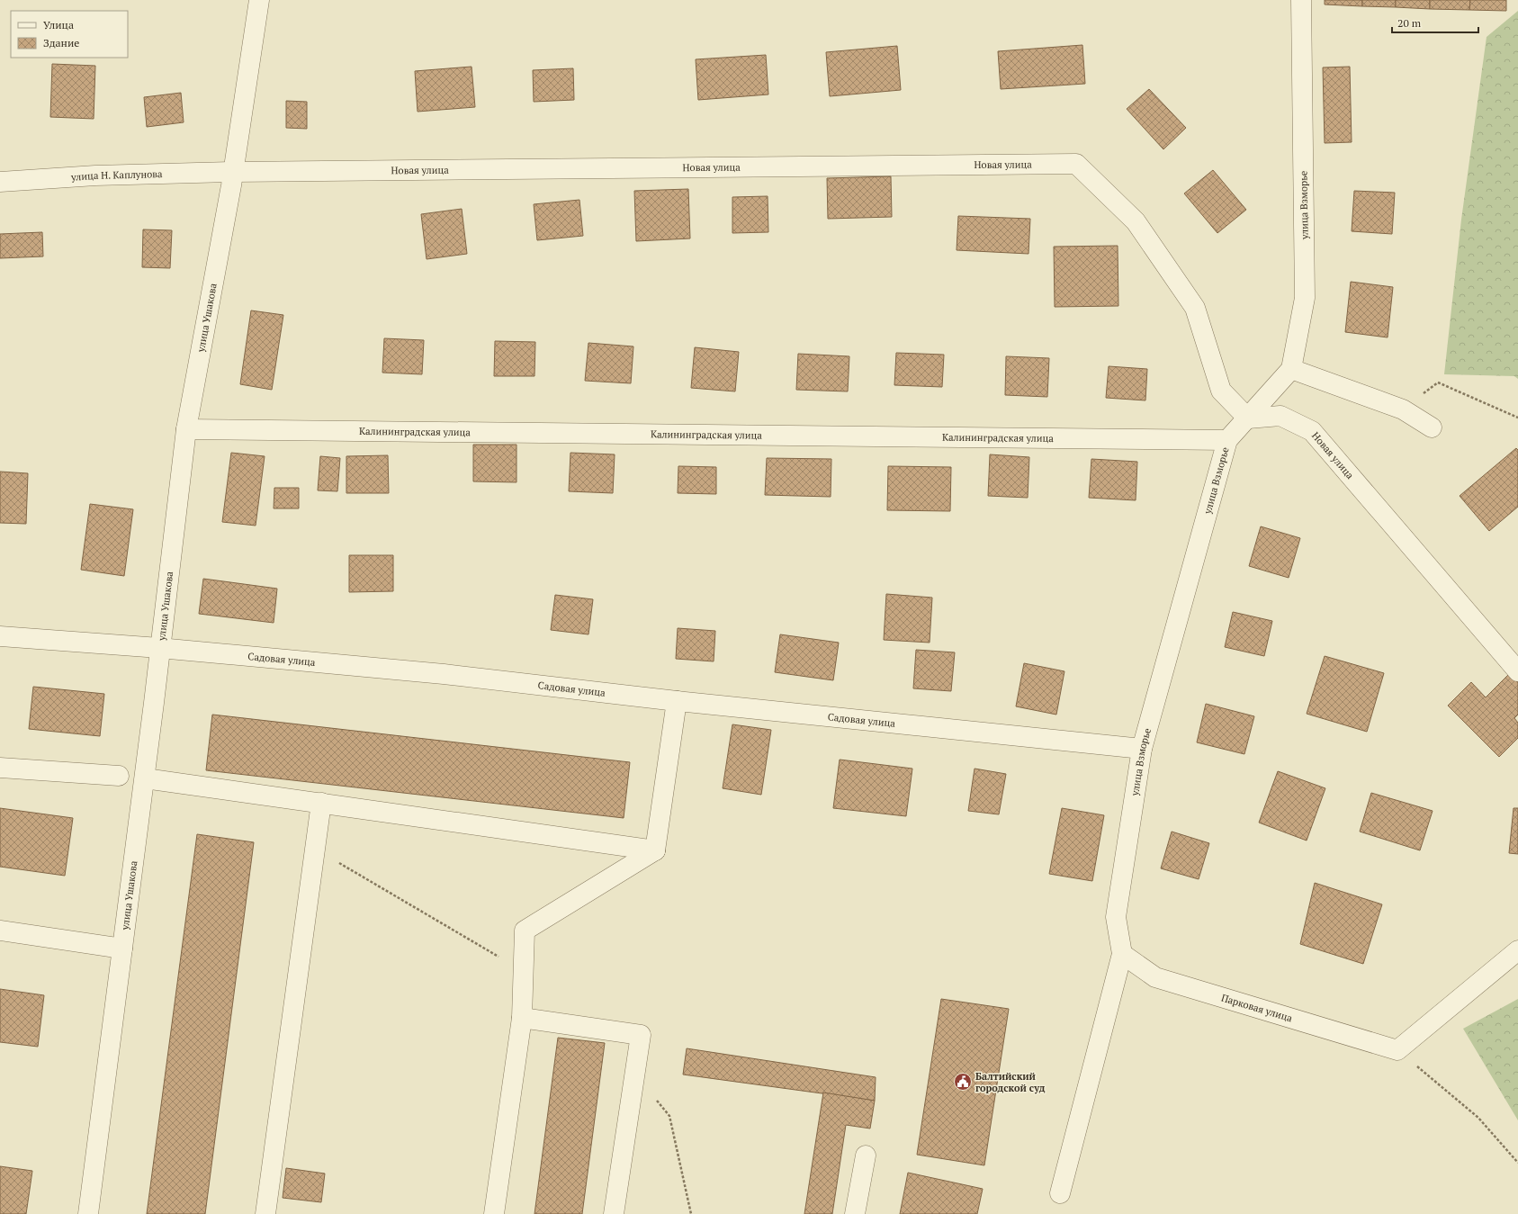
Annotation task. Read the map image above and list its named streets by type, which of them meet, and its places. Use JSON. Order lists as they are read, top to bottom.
{
  "streets": {
    "street": [
      "Новая улица",
      "улица Н. Каплунова",
      "улица Взморье",
      "улица Ушакова",
      "Калининградская улица",
      "Садовая улица",
      "Парковая улица"
    ]
  },
  "crossings": [
    ["Новая улица", "улица Н. Каплунова"],
    ["Новая улица", "улица Взморье"],
    ["Новая улица", "улица Ушакова"],
    ["улица Н. Каплунова", "улица Ушакова"],
    ["улица Взморье", "Калининградская улица"],
    ["улица Взморье", "Садовая улица"],
    ["улица Взморье", "Парковая улица"],
    ["улица Ушакова", "Калининградская улица"],
    ["улица Ушакова", "Садовая улица"]
  ],
  "places": {
    "public building": ["Балтийский городской суд"]
  },
  "legend": ["Улица", "Здание"],
  "scale_bar": "20 m"
}
